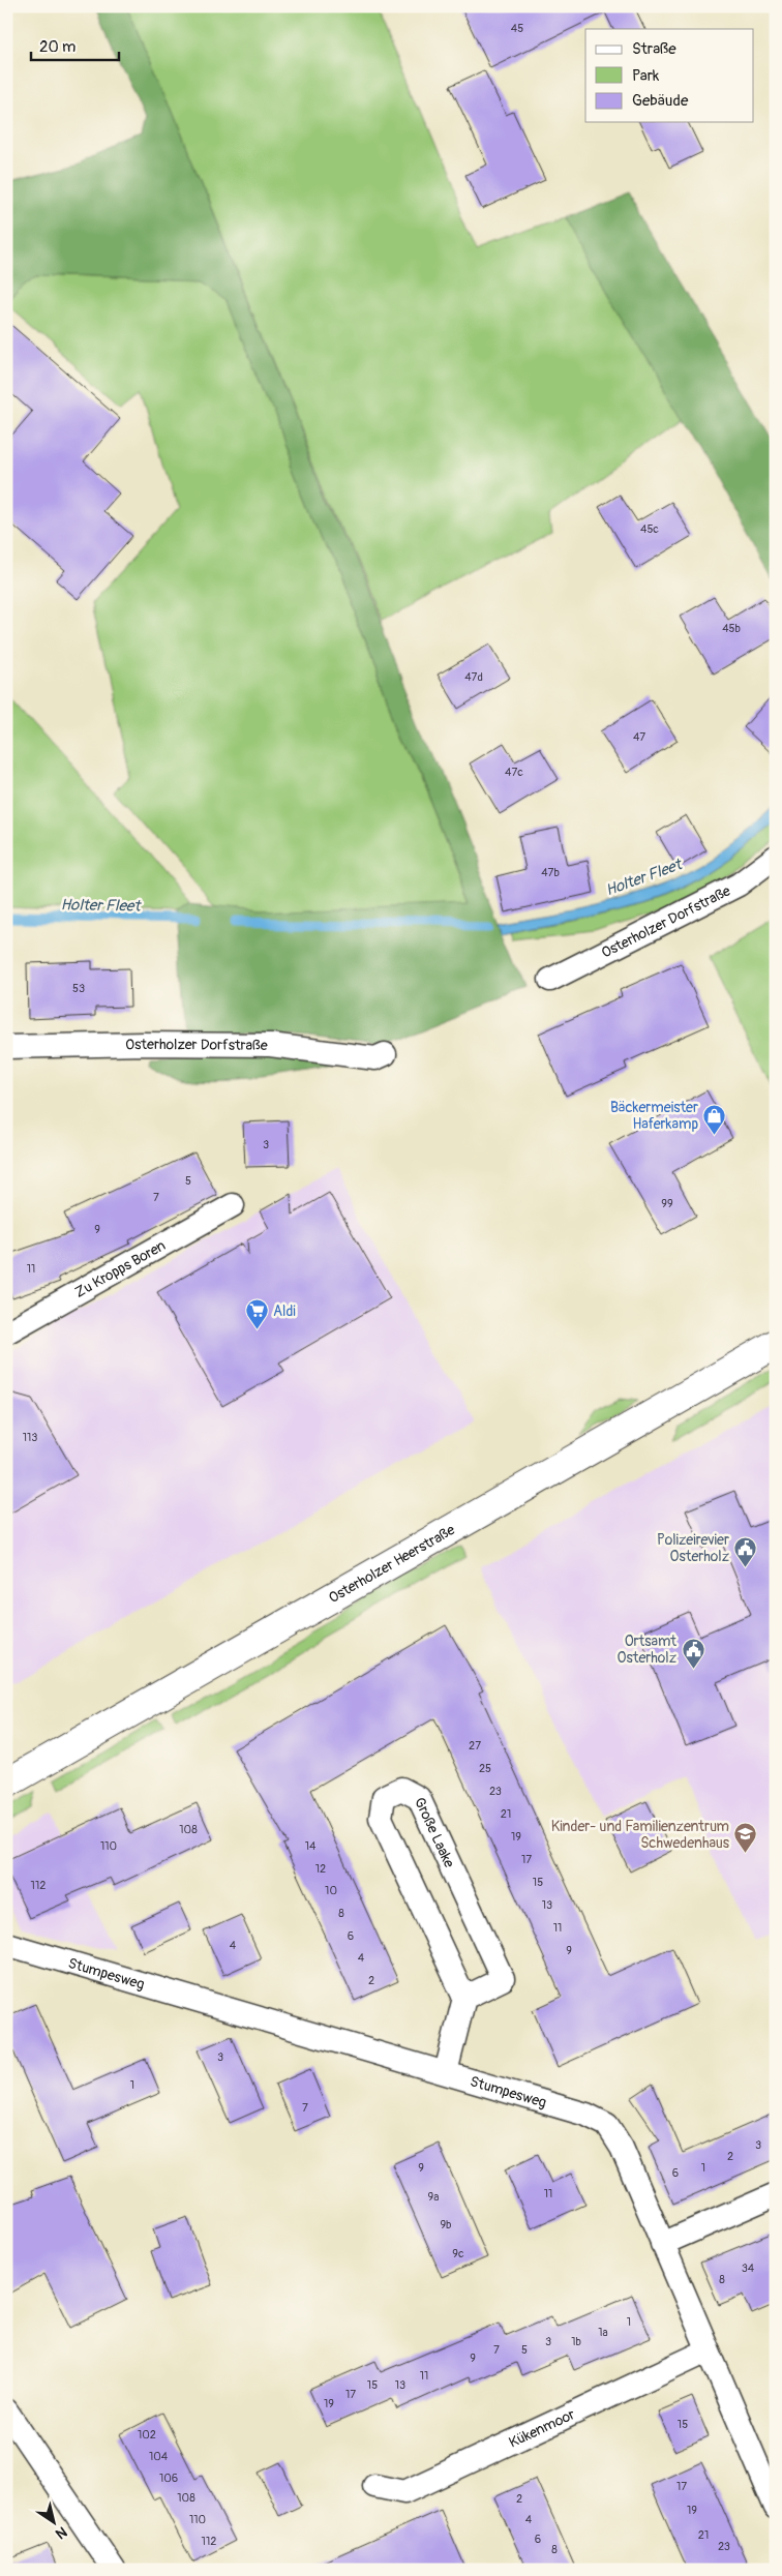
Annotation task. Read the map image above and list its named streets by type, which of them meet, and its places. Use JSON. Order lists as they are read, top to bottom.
{
  "streets": {
    "main road": ["Osterholzer Heerstraße"],
    "street": [
      "Osterholzer Dorfstraße",
      "Zu Kropps Boren",
      "Große Laake",
      "Stumpesweg",
      "Kükenmoor"
    ]
  },
  "crossings": [
    ["Stumpesweg", "Kükenmoor"]
  ],
  "water": ["Holter Fleet"],
  "places": {
    "shop": ["Bäckermeister Haferkamp"],
    "supermarket": ["Aldi"],
    "public building": ["Polizeirevier Osterholz", "Ortsamt Osterholz"],
    "school or university": ["Kinder- und Familienzentrum Schwedenhaus"]
  },
  "house_numbers": [
    "45",
    "45c",
    "45b",
    "47d",
    "47",
    "47c",
    "47b",
    "53",
    "3",
    "5",
    "7",
    "99",
    "9",
    "11",
    "113",
    "27",
    "25",
    "23",
    "21",
    "108",
    "19",
    "110",
    "14",
    "17",
    "12",
    "15",
    "112",
    "10",
    "13",
    "8",
    "11",
    "6",
    "4",
    "9",
    "4",
    "2",
    "3",
    "1",
    "7",
    "3",
    "2",
    "9",
    "1",
    "6",
    "11",
    "9a",
    "9b",
    "9c",
    "34",
    "8",
    "1",
    "1a",
    "3",
    "1b",
    "7",
    "5",
    "9",
    "11",
    "15",
    "13",
    "17",
    "19",
    "15",
    "102",
    "104",
    "106",
    "17",
    "108",
    "2",
    "19",
    "110",
    "4",
    "21",
    "6",
    "112",
    "23",
    "8"
  ],
  "legend": ["Straße", "Park", "Gebäude"],
  "scale_bar": "20 m",
  "north": "bottom right"
}
